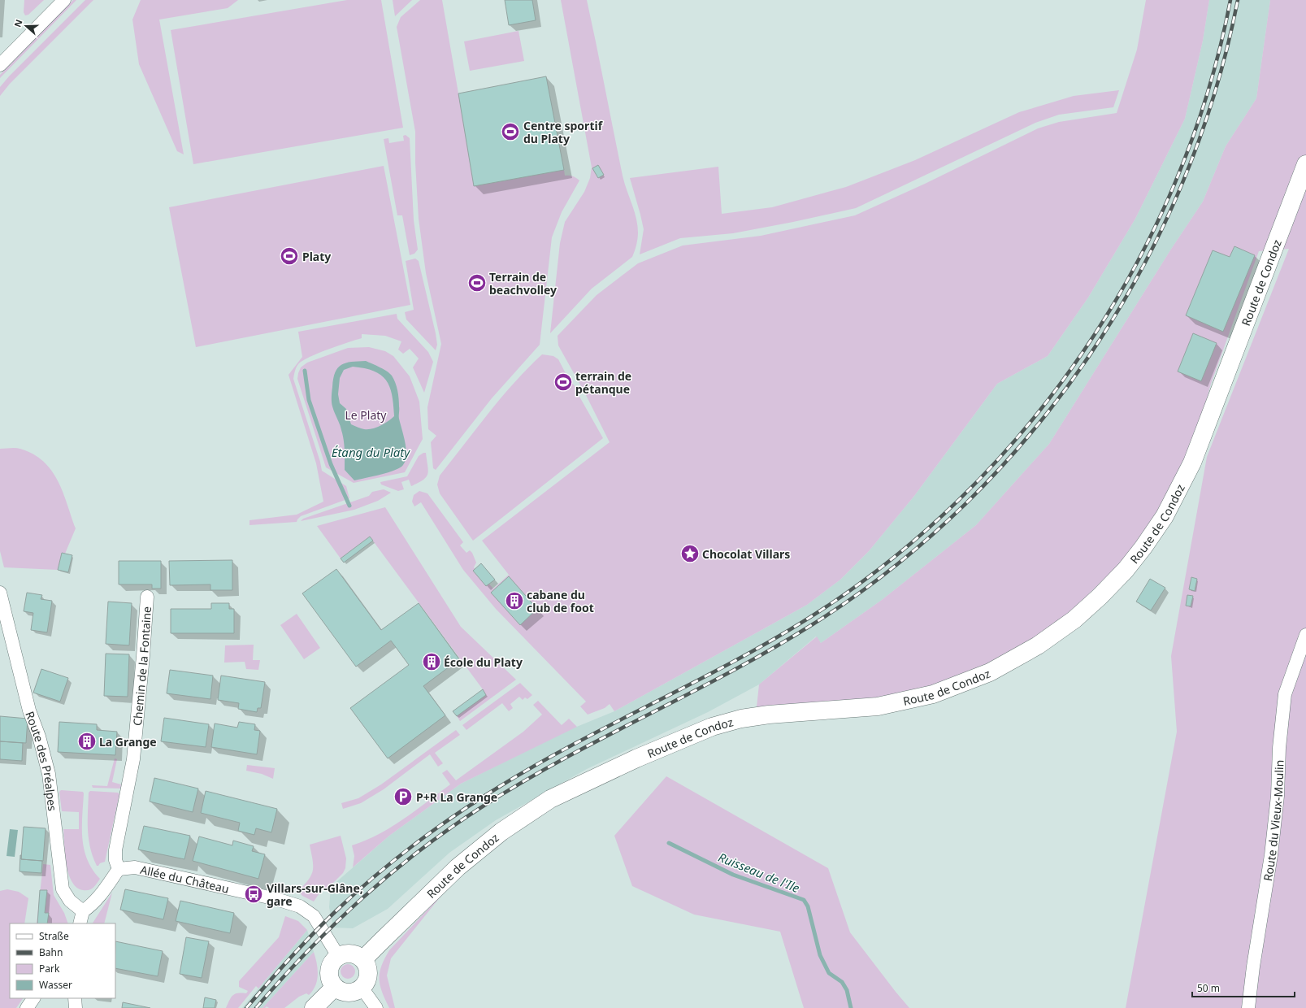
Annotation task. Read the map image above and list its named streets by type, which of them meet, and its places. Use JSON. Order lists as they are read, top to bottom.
{
  "streets": {
    "main road": ["Route de Condoz"],
    "street": [
      "Chemin de la Fontaine",
      "Route des Préalpes",
      "Route du Vieux-Moulin",
      "Allée du Château"
    ]
  },
  "crossings": [
    ["Route de Condoz", "Allée du Château"],
    ["Chemin de la Fontaine", "Allée du Château"]
  ],
  "water": ["Étang du Platy", "Ruisseau de l'Ile"],
  "parks": ["Le Platy"],
  "places": {
    "sports": [
      "Centre sportif du Platy",
      "Platy",
      "Terrain de beachvolley",
      "terrain de pétanque"
    ],
    "place": ["Chocolat Villars"],
    "building": ["cabane du club de foot", "École du Platy", "La Grange"],
    "parking": ["P+R La Grange"],
    "bus stop": ["Villars-sur-Glâne, gare"]
  },
  "legend": [
    "Straße",
    "Bahn",
    "Park",
    "Wasser"
  ],
  "scale_bar": "50 m",
  "north": "left"
}
